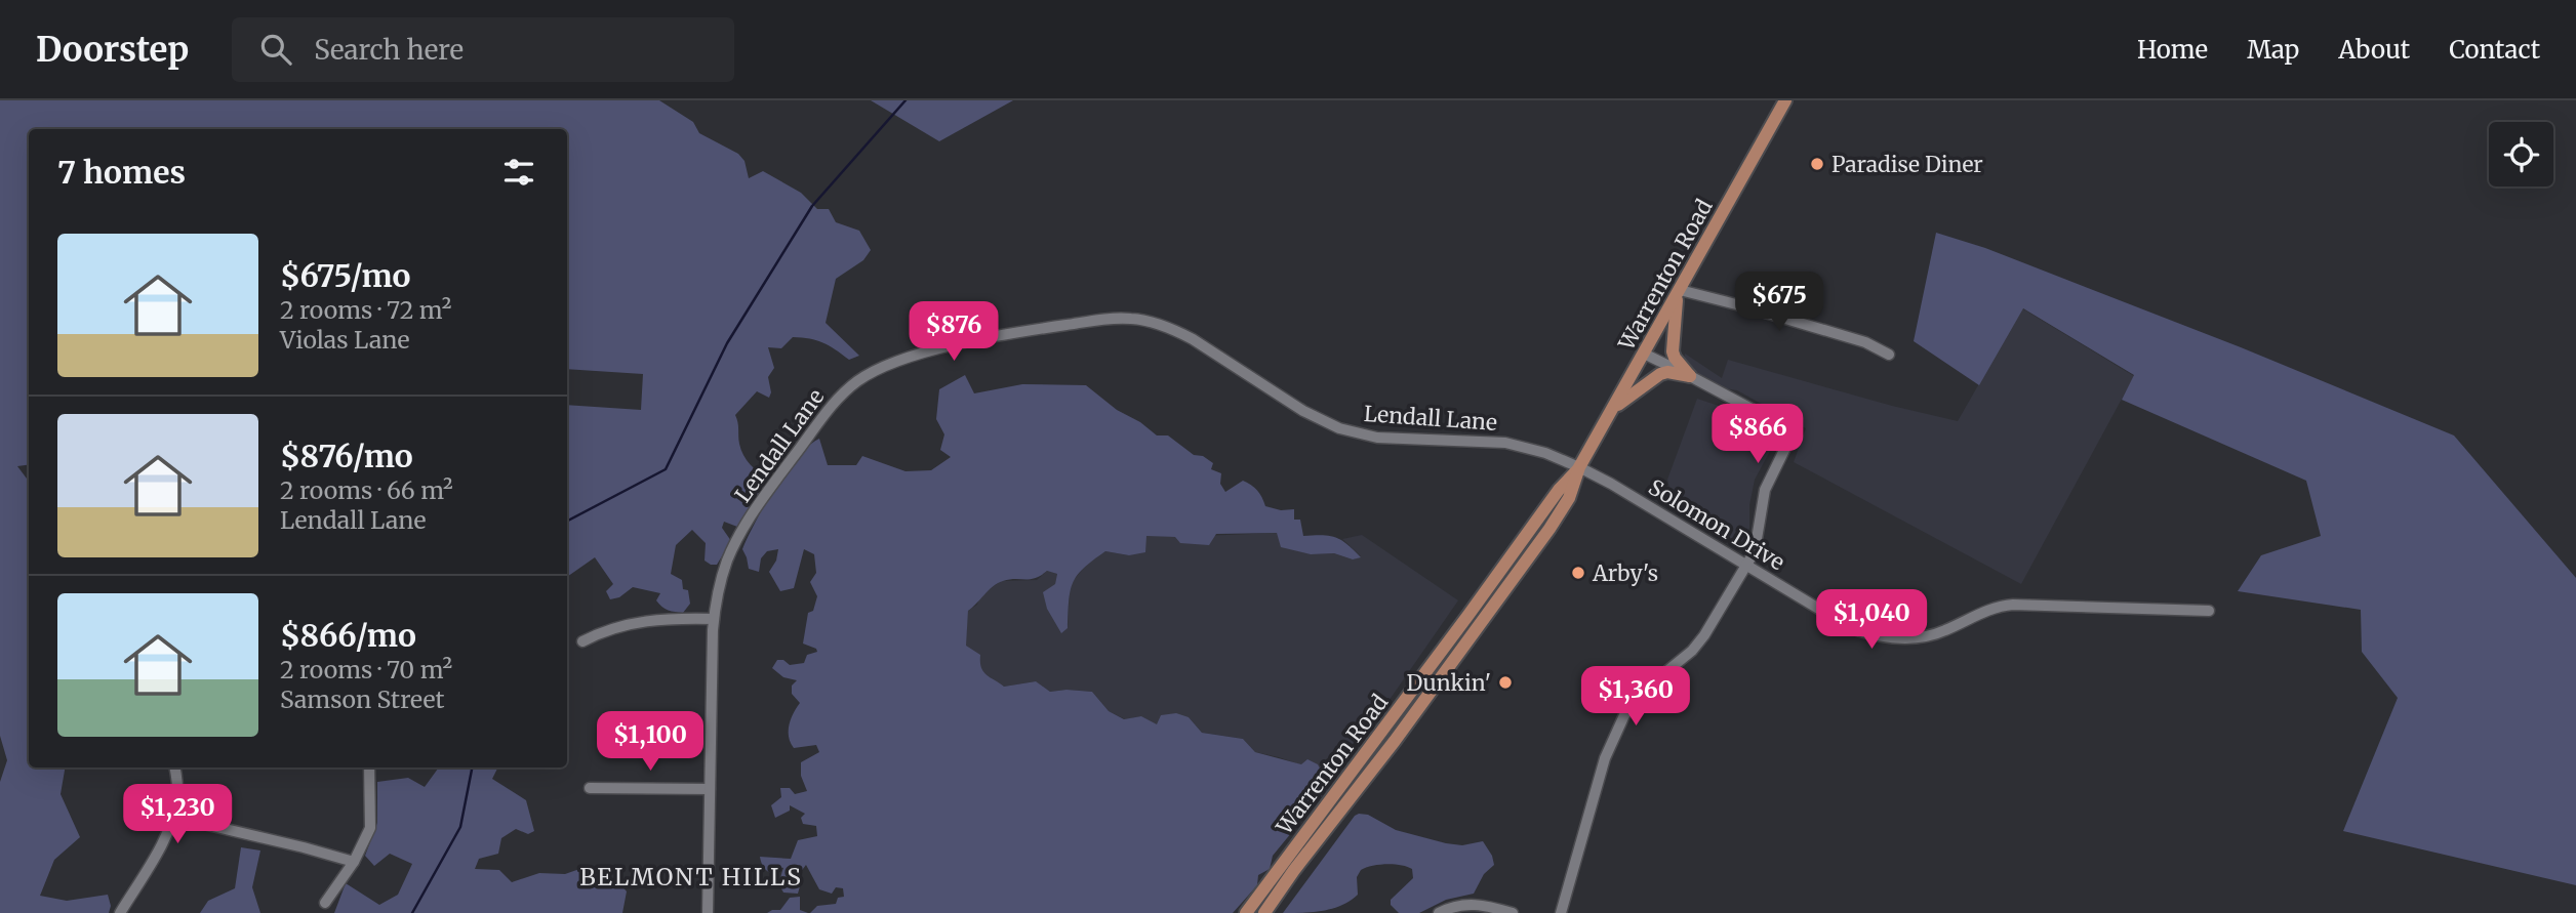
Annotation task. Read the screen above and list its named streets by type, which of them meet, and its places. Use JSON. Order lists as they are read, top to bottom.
{
  "streets": {
    "main road": ["Warrenton Road"],
    "street": ["Lendall Lane", "Solomon Drive"]
  },
  "crossings": [
    ["Warrenton Road", "Lendall Lane"],
    ["Warrenton Road", "Solomon Drive"],
    ["Lendall Lane", "Solomon Drive"]
  ],
  "districts": ["BELMONT HILLS"],
  "places": ["Paradise Diner", "Arby's", "Dunkin'"],
  "page": {
    "header": "Doorstep",
    "search": "Search here",
    "nav": [
      "Home",
      "Map",
      "About",
      "Contact"
    ],
    "heading": "7 homes",
    "list": [
      {
        "name": "$675/mo",
        "note": "2 rooms · 72 m² · Violas Lane"
      },
      {
        "name": "$876/mo",
        "note": "2 rooms · 66 m² · Lendall Lane"
      },
      {
        "name": "$866/mo",
        "note": "2 rooms · 70 m² · Samson Street"
      }
    ],
    "price": [
      "$675",
      "$876",
      "$866",
      "$1,040",
      "$1,360",
      "$1,100",
      "$1,230"
    ]
  }
}
